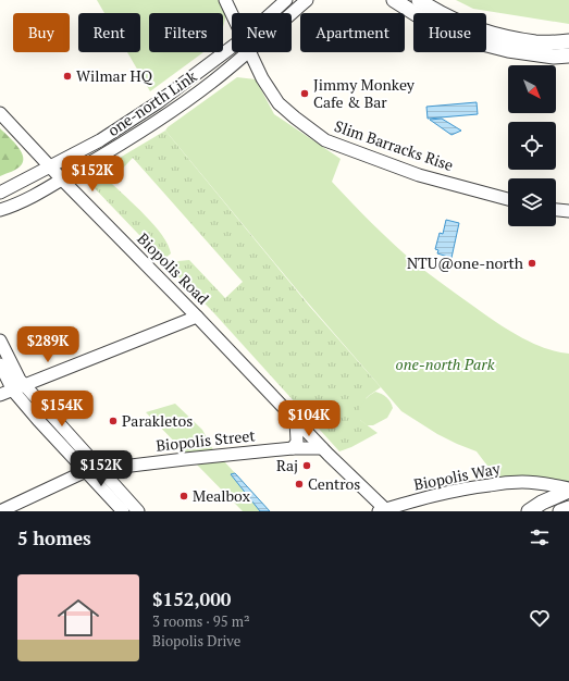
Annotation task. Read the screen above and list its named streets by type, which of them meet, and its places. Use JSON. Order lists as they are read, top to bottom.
{
  "streets": {
    "street": [
      "one-north Link",
      "Slim Barracks Rise",
      "Biopolis Road",
      "Biopolis Street",
      "Biopolis Way"
    ]
  },
  "crossings": [
    ["one-north Link", "Biopolis Road"],
    ["Biopolis Road", "Biopolis Street"]
  ],
  "parks": ["one-north Park"],
  "places": [
    "Wilmar HQ",
    "Jimmy Monkey Cafe & Bar",
    "NTU@one-north",
    "Parakletos",
    "Raj",
    "Centros",
    "Mealbox"
  ],
  "north": "bottom right",
  "page": {
    "chip": [
      "Buy",
      "Rent",
      "Filters",
      "New",
      "Apartment",
      "House"
    ],
    "price": [
      "$152K",
      "$289K",
      "$154K",
      "$104K",
      "$152K"
    ],
    "heading": "5 homes",
    "list": [
      {
        "name": "$152,000",
        "note": "3 rooms · 95 m² · Biopolis Drive"
      }
    ]
  }
}
